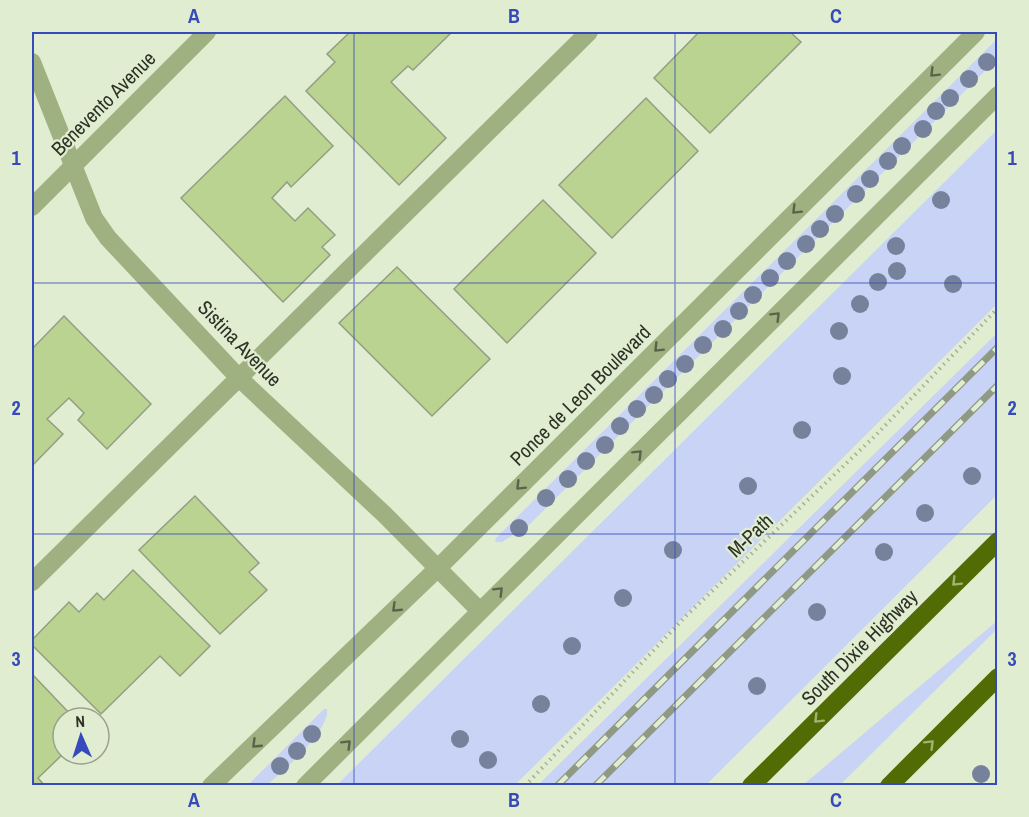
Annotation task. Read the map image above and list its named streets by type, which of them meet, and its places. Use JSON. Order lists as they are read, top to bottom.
{
  "streets": {
    "highway": ["South Dixie Highway"],
    "street": ["Benevento Avenue", "Sistina Avenue", "Ponce de Leon Boulevard"],
    "path": ["M-Path"]
  },
  "crossings": [
    ["Benevento Avenue", "Sistina Avenue"],
    ["Sistina Avenue", "Ponce de Leon Boulevard"]
  ],
  "north": "top",
  "grid": {
    "columns": ["A", "B", "C"],
    "rows": ["1", "2", "3"]
  }
}
